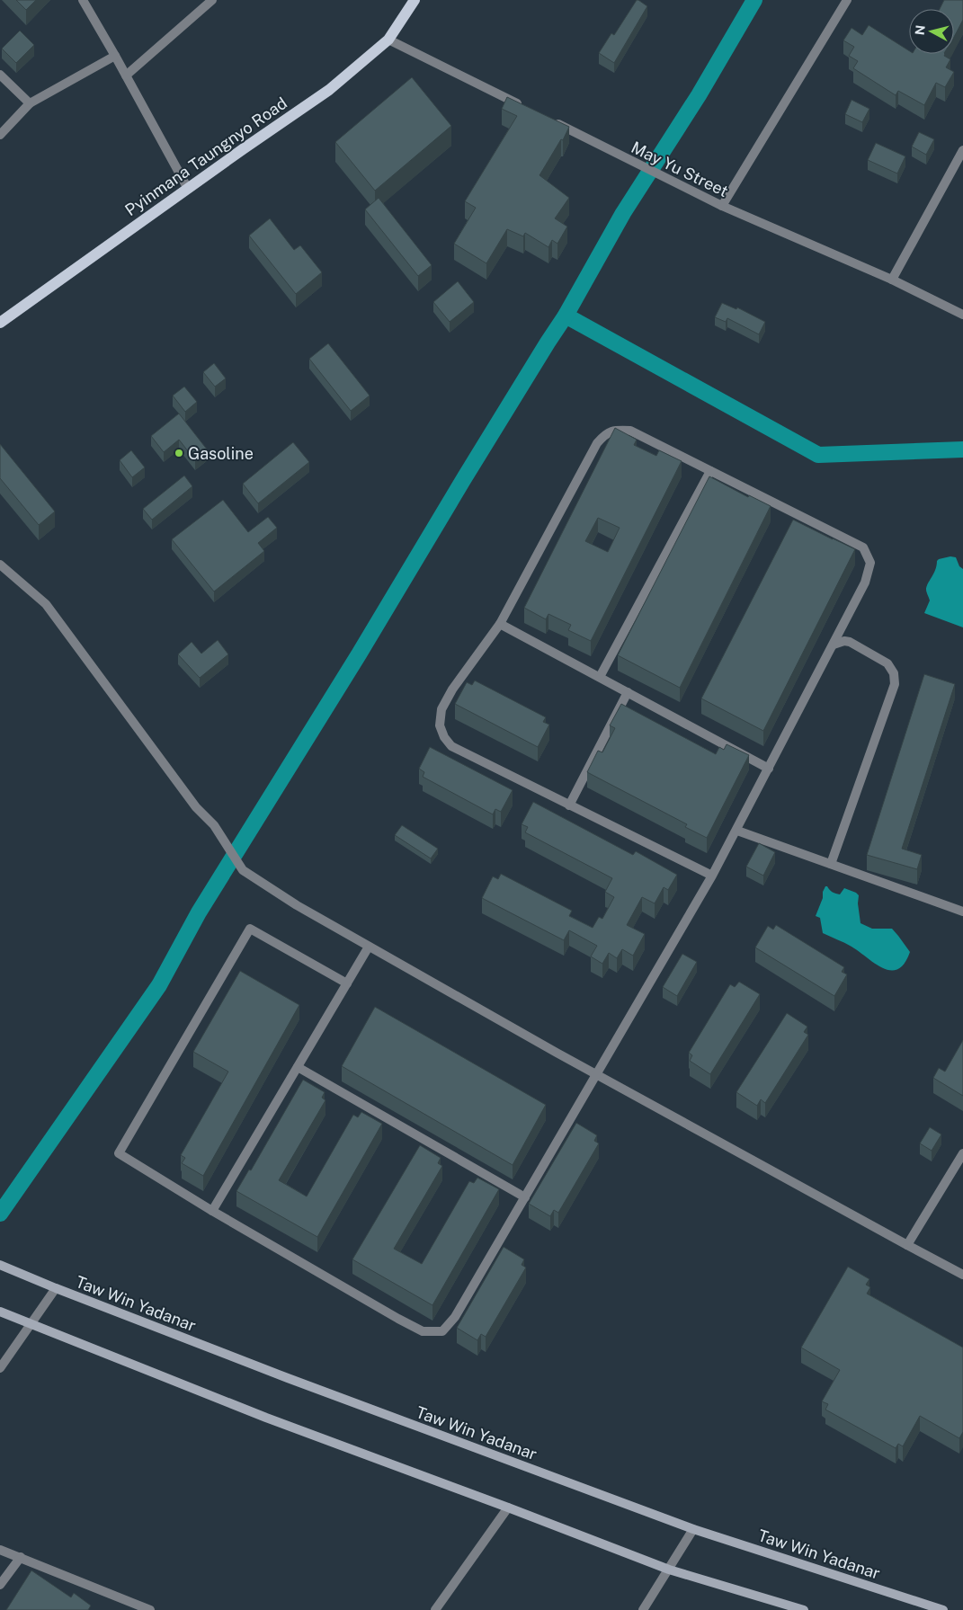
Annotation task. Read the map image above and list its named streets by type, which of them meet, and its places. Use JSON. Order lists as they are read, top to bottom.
{
  "streets": {
    "main road": ["Pyinmana Taungnyo Road", "Taw Win Yadanar"],
    "street": ["May Yu Street"]
  },
  "places": ["Gasoline"],
  "north": "left"
}
